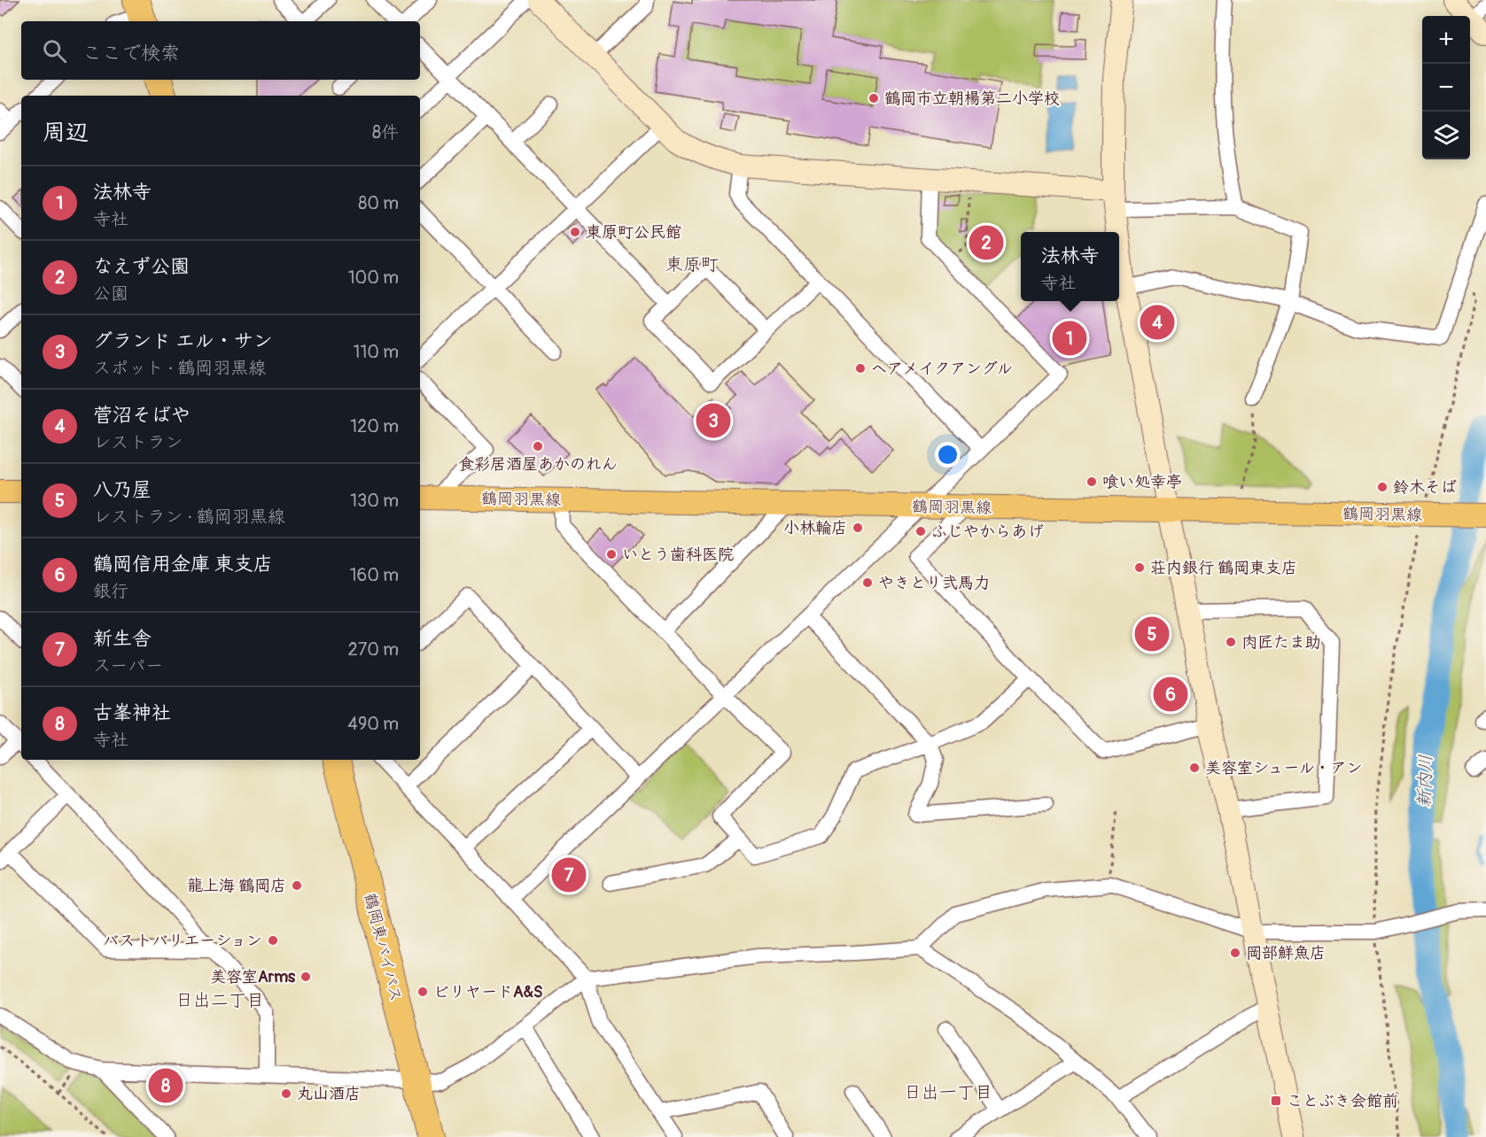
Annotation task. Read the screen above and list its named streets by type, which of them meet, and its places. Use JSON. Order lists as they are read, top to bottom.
{
  "streets": {
    "highway": ["鶴岡東バイパス"],
    "main road": ["鶴岡羽黒線"]
  },
  "districts": ["東原町", "日出二丁目", "日出一丁目"],
  "water": ["新内川"],
  "places": {
    "other": [
      "鶴岡市立朝楊第二小学校",
      "東原町公民館",
      "ヘアメイクアングル",
      "食彩居酒屋あかのれん",
      "喰い処幸亭",
      "鈴木そば",
      "小林輪店",
      "ふじやからあげ",
      "いとう歯科医院",
      "荘内銀行 鶴岡東支店",
      "やきとり弐馬力",
      "肉匠たま助",
      "美容室シュール・アン",
      "龍上海 鶴岡店",
      "バストバリエーション",
      "岡部鮮魚店",
      "美容室Arms",
      "ビリヤードA&S",
      "丸山酒店"
    ],
    "transit": ["ことぶき会館前"]
  },
  "page": {
    "map_buttons": ["+", "−"],
    "search": "ここで検索",
    "heading": ["周辺", "8件"],
    "list": [
      {
        "mark": "1",
        "name": "法林寺",
        "note": "寺社",
        "value": "80 m"
      },
      {
        "mark": "2",
        "name": "なえず公園",
        "note": "公園",
        "value": "100 m"
      },
      {
        "mark": "3",
        "name": "グランド エル・サン",
        "note": "スポット · 鶴岡羽黒線",
        "value": "110 m"
      },
      {
        "mark": "4",
        "name": "菅沼そばや",
        "note": "レストラン",
        "value": "120 m"
      },
      {
        "mark": "5",
        "name": "八乃屋",
        "note": "レストラン · 鶴岡羽黒線",
        "value": "130 m"
      },
      {
        "mark": "6",
        "name": "鶴岡信用金庫 東支店",
        "note": "銀行",
        "value": "160 m"
      },
      {
        "mark": "7",
        "name": "新生舎",
        "note": "スーパー",
        "value": "270 m"
      },
      {
        "mark": "8",
        "name": "古峯神社",
        "note": "寺社",
        "value": "490 m"
      }
    ],
    "pins": [
      "2",
      "4",
      "1",
      "3",
      "5",
      "6",
      "7",
      "8"
    ],
    "popup": ["法林寺", "寺社"]
  }
}
